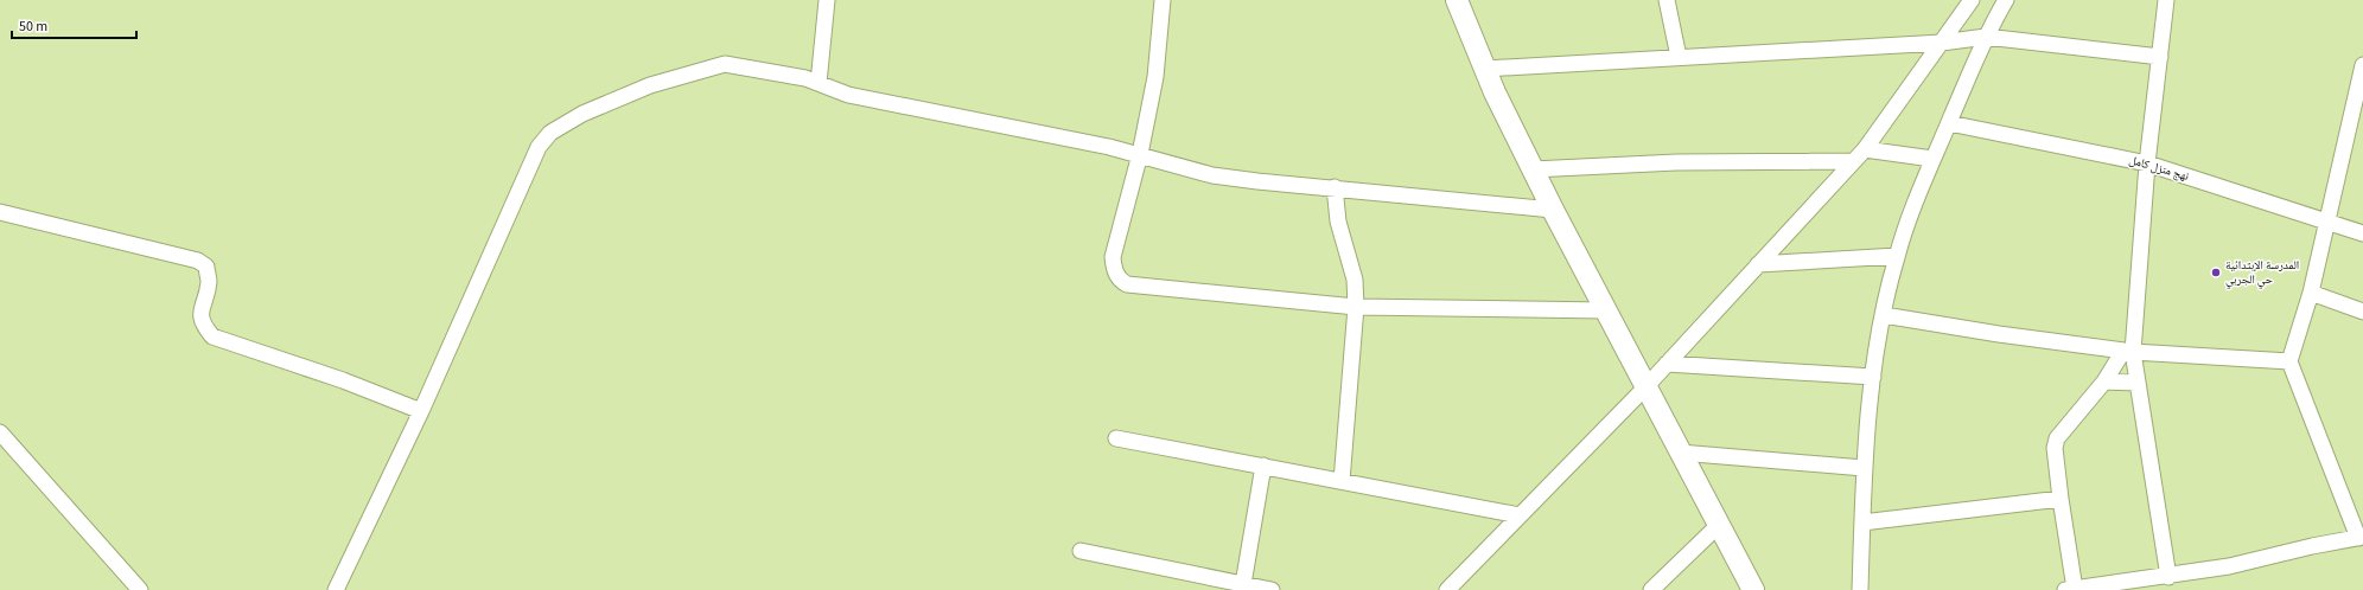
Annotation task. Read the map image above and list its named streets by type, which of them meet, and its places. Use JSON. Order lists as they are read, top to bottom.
{
  "streets": {
    "street": ["نهج منزل كامل"]
  },
  "places": ["المدرسة الإبتدائية حي الجربي"],
  "scale_bar": "50 m"
}
